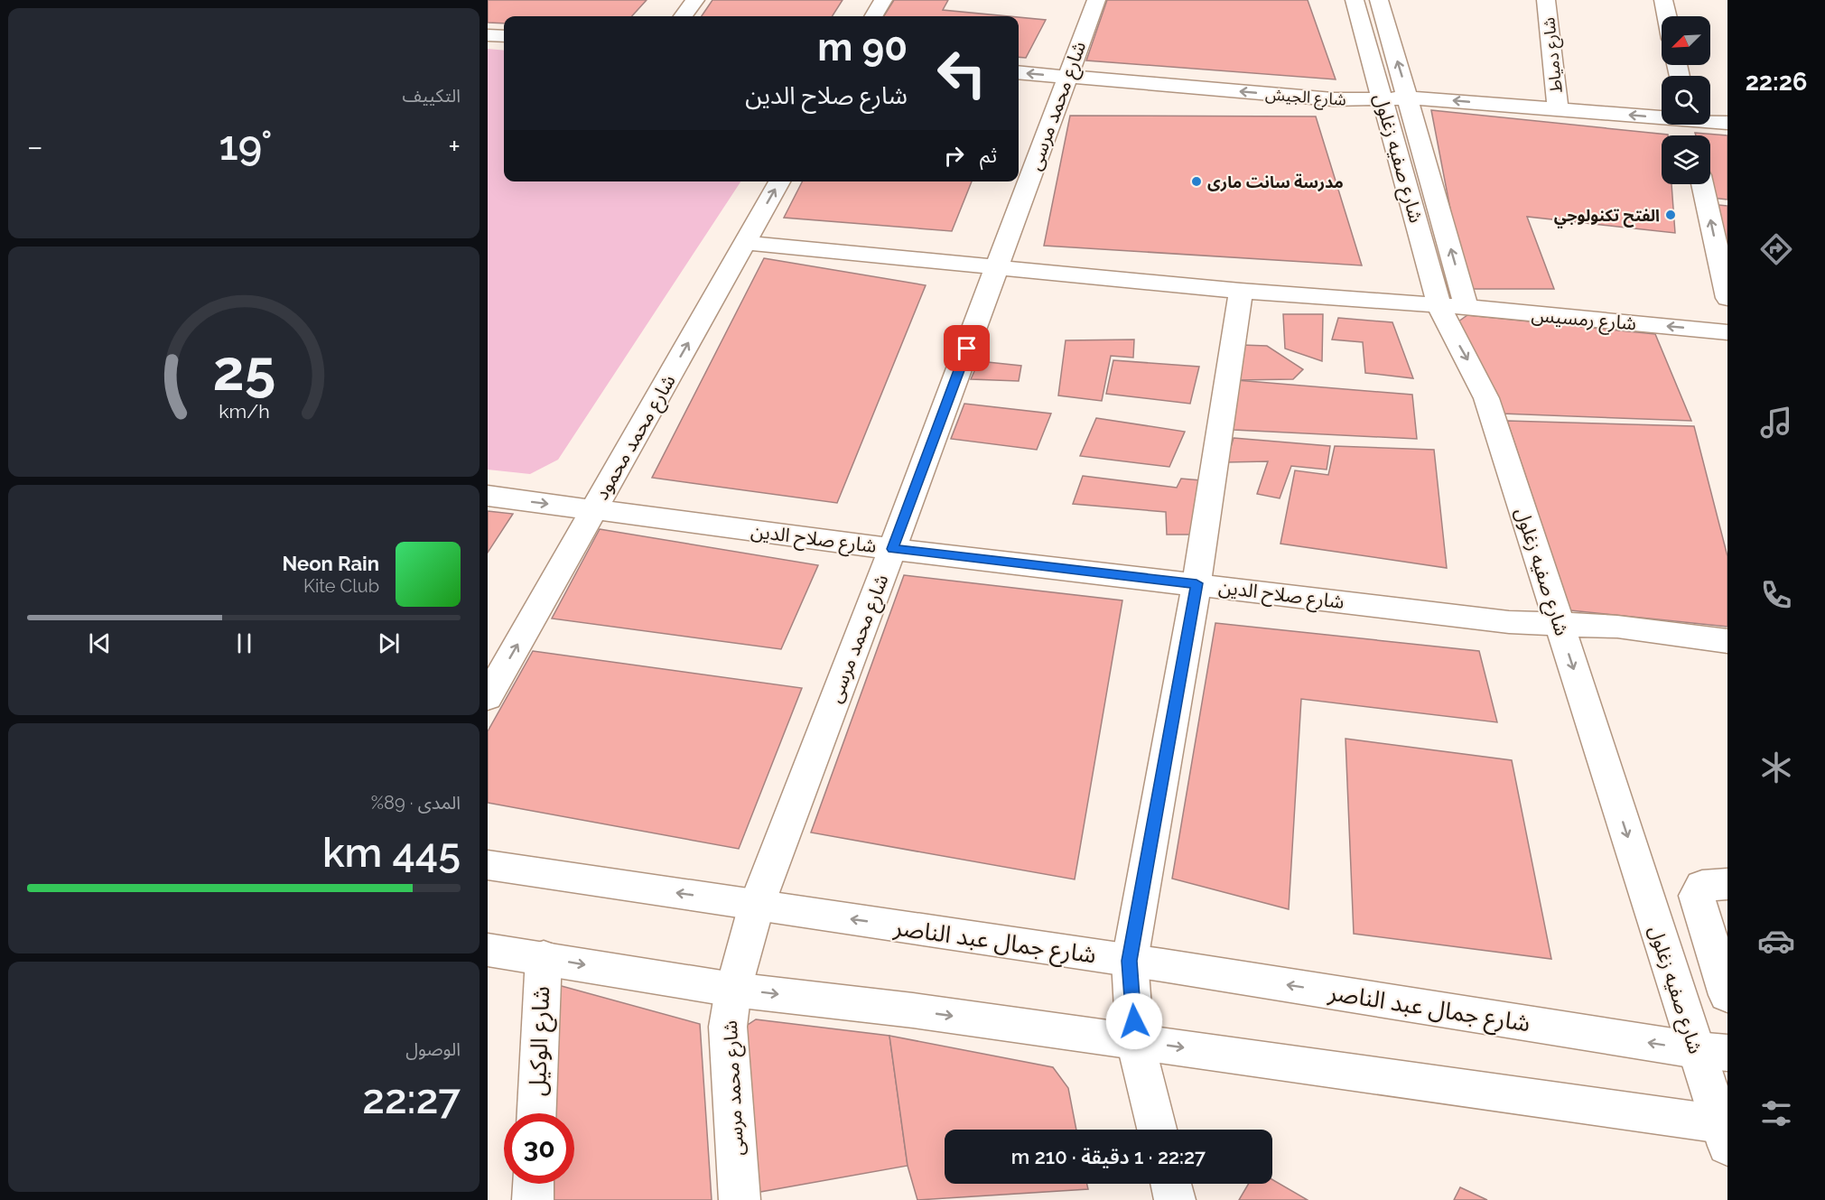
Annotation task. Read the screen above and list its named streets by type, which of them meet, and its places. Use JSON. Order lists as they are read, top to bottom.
{
  "streets": {
    "street": [
      "شارع دمياط",
      "شارع الجيش",
      "شارع محمد مرسى",
      "شارع صفيه زغلول",
      "شارع رمسيس",
      "شارع محمد محمود",
      "شارع صلاح الدين",
      "شارع جمال عبد الناصر",
      "شارع الوكيل"
    ]
  },
  "crossings": [
    ["شارع دمياط", "شارع الجيش"],
    ["شارع الجيش", "شارع محمد مرسى"],
    ["شارع الجيش", "شارع صفيه زغلول"],
    ["شارع محمد مرسى", "شارع رمسيس"],
    ["شارع محمد مرسى", "شارع صلاح الدين"],
    ["شارع محمد مرسى", "شارع جمال عبد الناصر"],
    ["شارع صفيه زغلول", "شارع رمسيس"],
    ["شارع صفيه زغلول", "شارع صلاح الدين"],
    ["شارع صفيه زغلول", "شارع جمال عبد الناصر"],
    ["شارع رمسيس", "شارع محمد محمود"],
    ["شارع محمد محمود", "شارع صلاح الدين"]
  ],
  "one_way": ["شارع الجيش", "شارع محمد محمود"],
  "places": ["مدرسة سانت مارى", "الفتح تكنولوجي"],
  "north": "bottom left",
  "page": {
    "tabs": "22:26",
    "tile": [
      "التكييف",
      ["المدى · 89%", "445 km"],
      ["الوصول", "22:27"]
    ],
    "turn": ["90 m", "شارع صلاح الدين"],
    "heat": ["−", "19°", "+"],
    "then": "ثم",
    "song": ["Neon Rain", "Kite Club"],
    "limit": "30",
    "trip": "22:27 · 1 دقيقة · 210 m",
    "gauge": ["25", "km/h"]
  }
}
